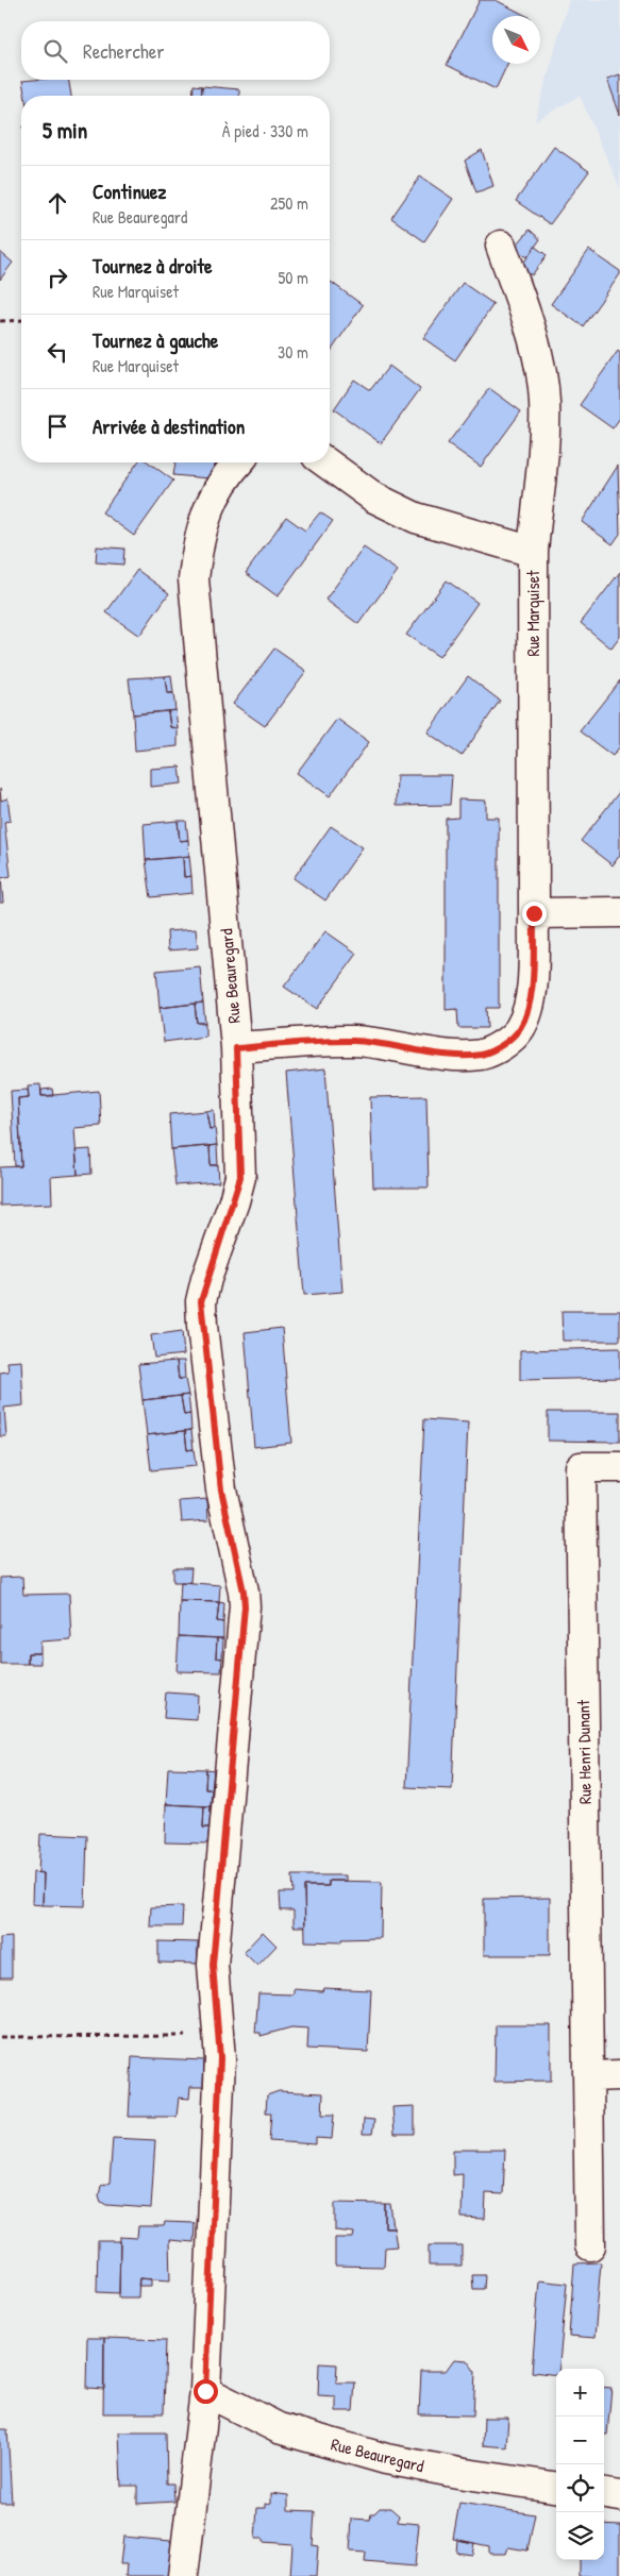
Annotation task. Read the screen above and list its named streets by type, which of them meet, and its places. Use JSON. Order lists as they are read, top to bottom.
{
  "streets": {
    "street": ["Rue Marquiset", "Rue Beauregard", "Rue Henri Dunant"]
  },
  "crossings": [
    ["Rue Marquiset", "Rue Beauregard"]
  ],
  "north": "bottom right",
  "page": {
    "search": "Rechercher",
    "heading": ["5 min", "À pied · 330 m"],
    "list": [
      ["Continuez", "Rue Beauregard", "250 m"],
      ["Tournez à droite", "Rue Marquiset", "50 m"],
      ["Tournez à gauche", "Rue Marquiset", "30 m"],
      "Arrivée à destination"
    ],
    "map_buttons": ["+", "−"]
  }
}
